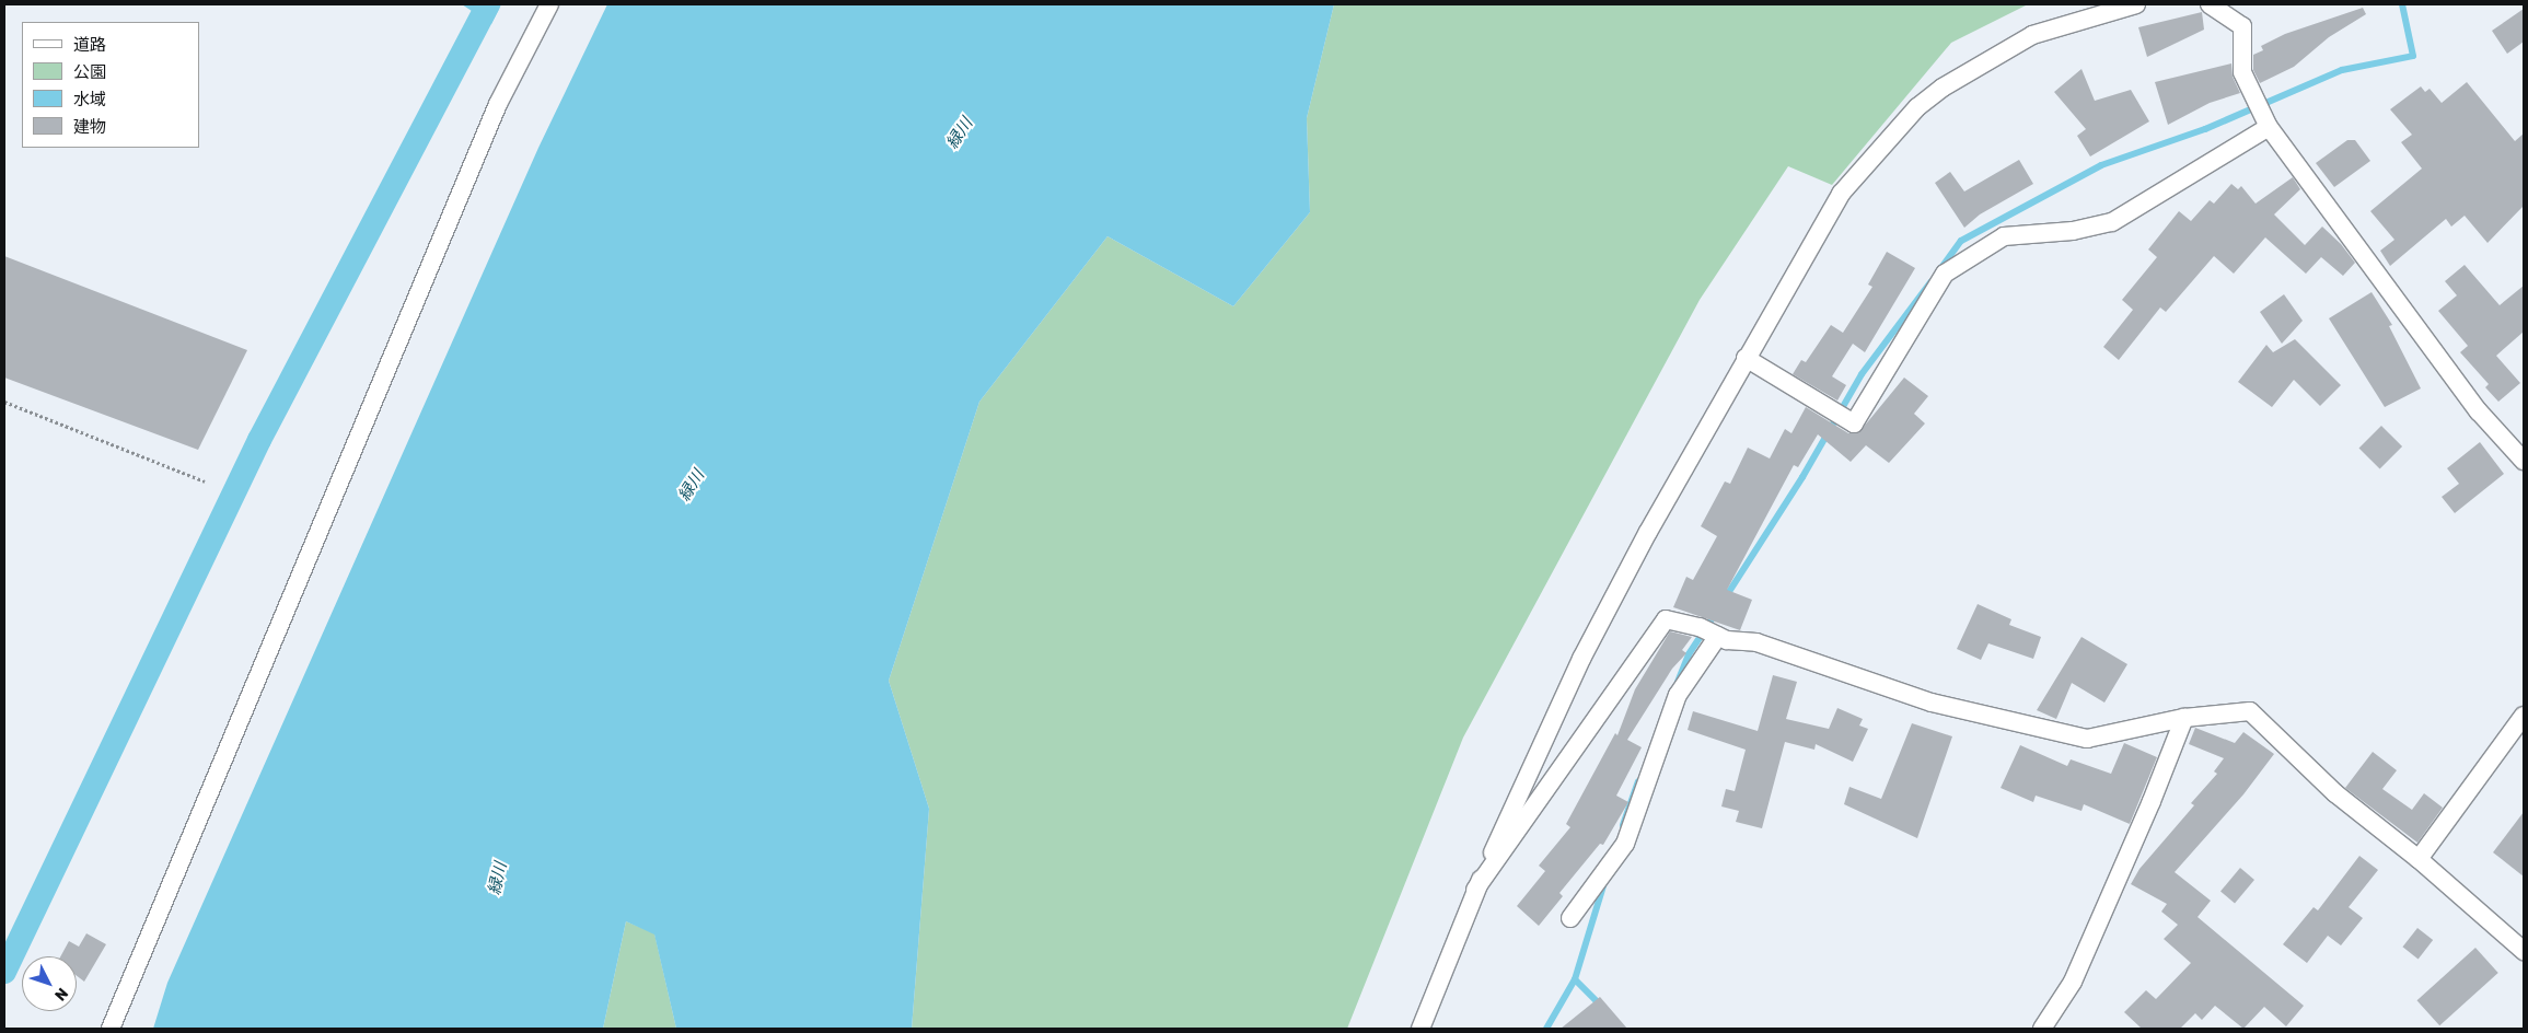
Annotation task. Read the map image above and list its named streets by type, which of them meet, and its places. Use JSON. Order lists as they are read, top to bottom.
{
  "water": ["緑川"],
  "legend": [
    "道路",
    "公園",
    "水域",
    "建物"
  ],
  "north": "bottom right"
}
